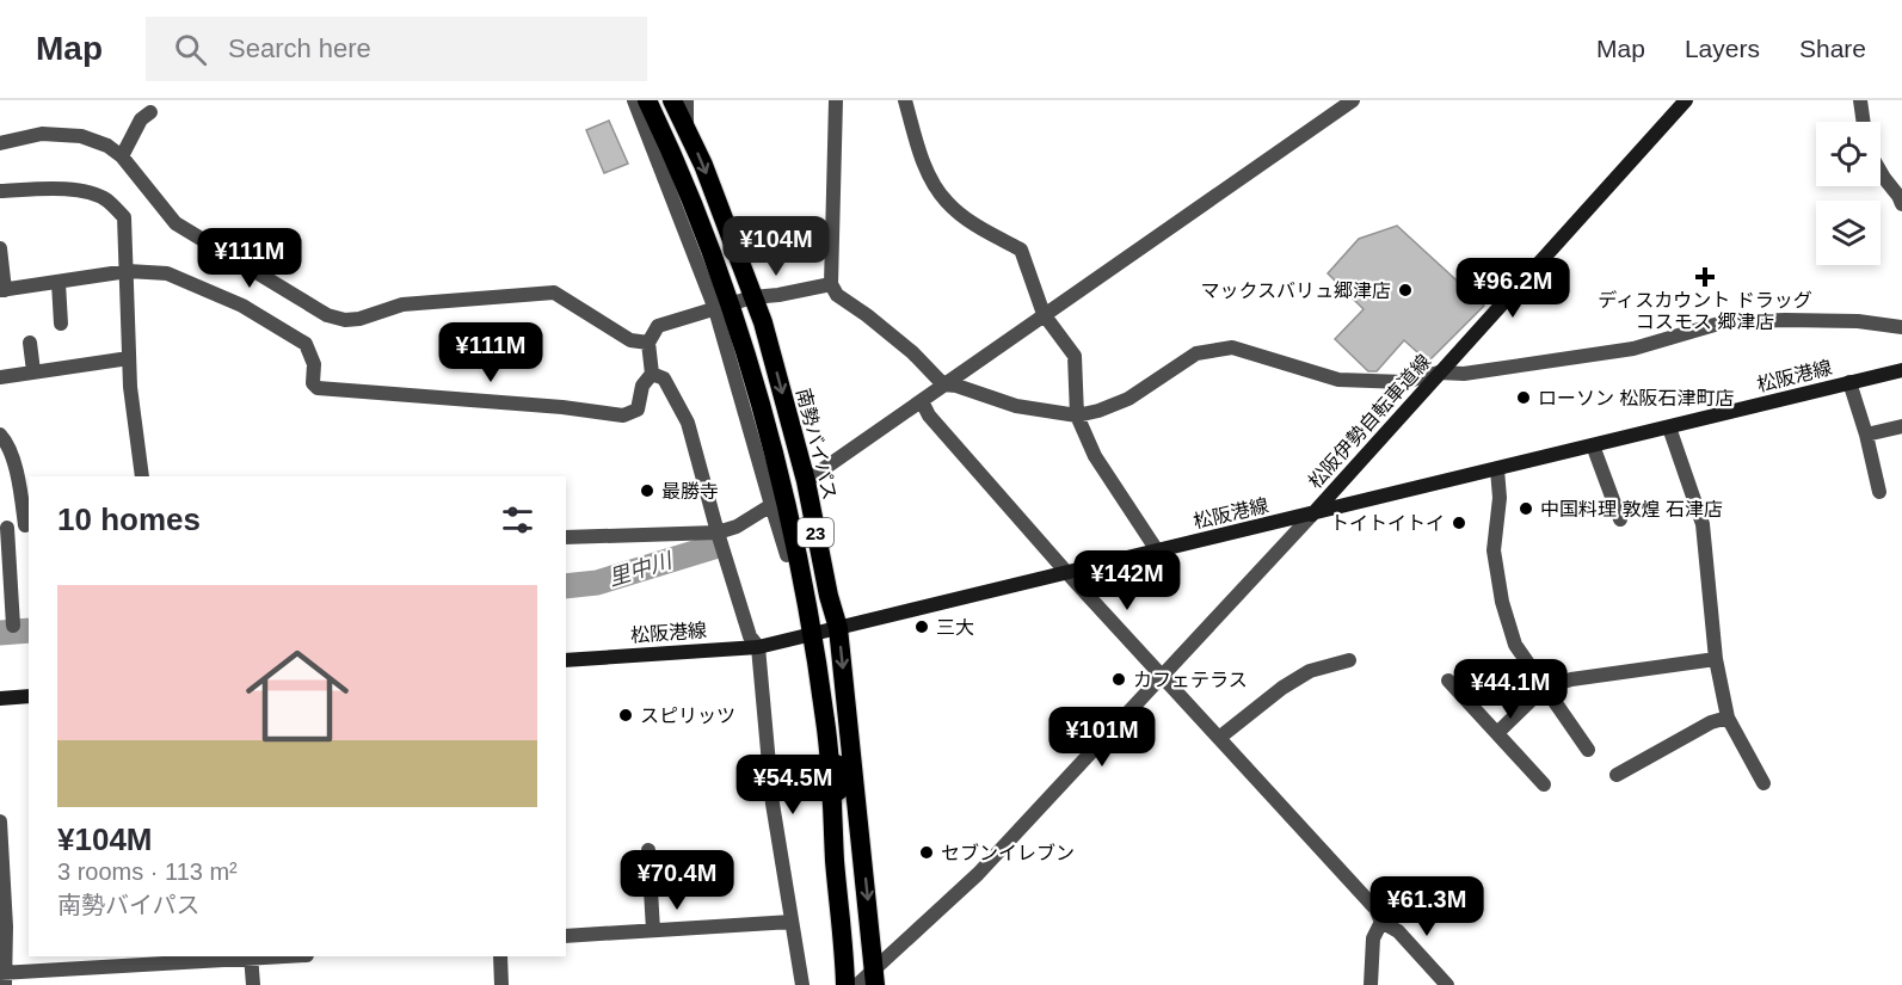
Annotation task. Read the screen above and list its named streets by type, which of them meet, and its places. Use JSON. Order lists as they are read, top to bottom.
{
  "streets": {
    "highway": ["南勢バイパス", "23"],
    "main road": ["松阪港線", "松阪伊勢自転車道線"]
  },
  "crossings": [
    ["松阪港線", "松阪伊勢自転車道線"],
    ["松阪港線", "南勢バイパス"],
    ["松阪港線", "23"]
  ],
  "water": ["里中川"],
  "places": {
    "health": ["ディスカウント ドラッグ コスモス 郷津店"],
    "other": [
      "マックスバリュ郷津店",
      "ローソン 松阪石津町店",
      "最勝寺",
      "中国料理 敦煌 石津店",
      "トイトイトイ",
      "三大",
      "カフェテラス",
      "スピリッツ",
      "セブンイレブン"
    ]
  },
  "page": {
    "header": "Map",
    "search": "Search here",
    "nav": ["Map", "Layers", "Share"],
    "price": [
      "¥104M",
      "¥111M",
      "¥96.2M",
      "¥111M",
      "¥142M",
      "¥44.1M",
      "¥101M",
      "¥54.5M",
      "¥70.4M",
      "¥61.3M"
    ],
    "heading": "10 homes",
    "list": [
      {
        "name": "¥104M",
        "note": "3 rooms · 113 m² · 南勢バイパス"
      }
    ]
  }
}
